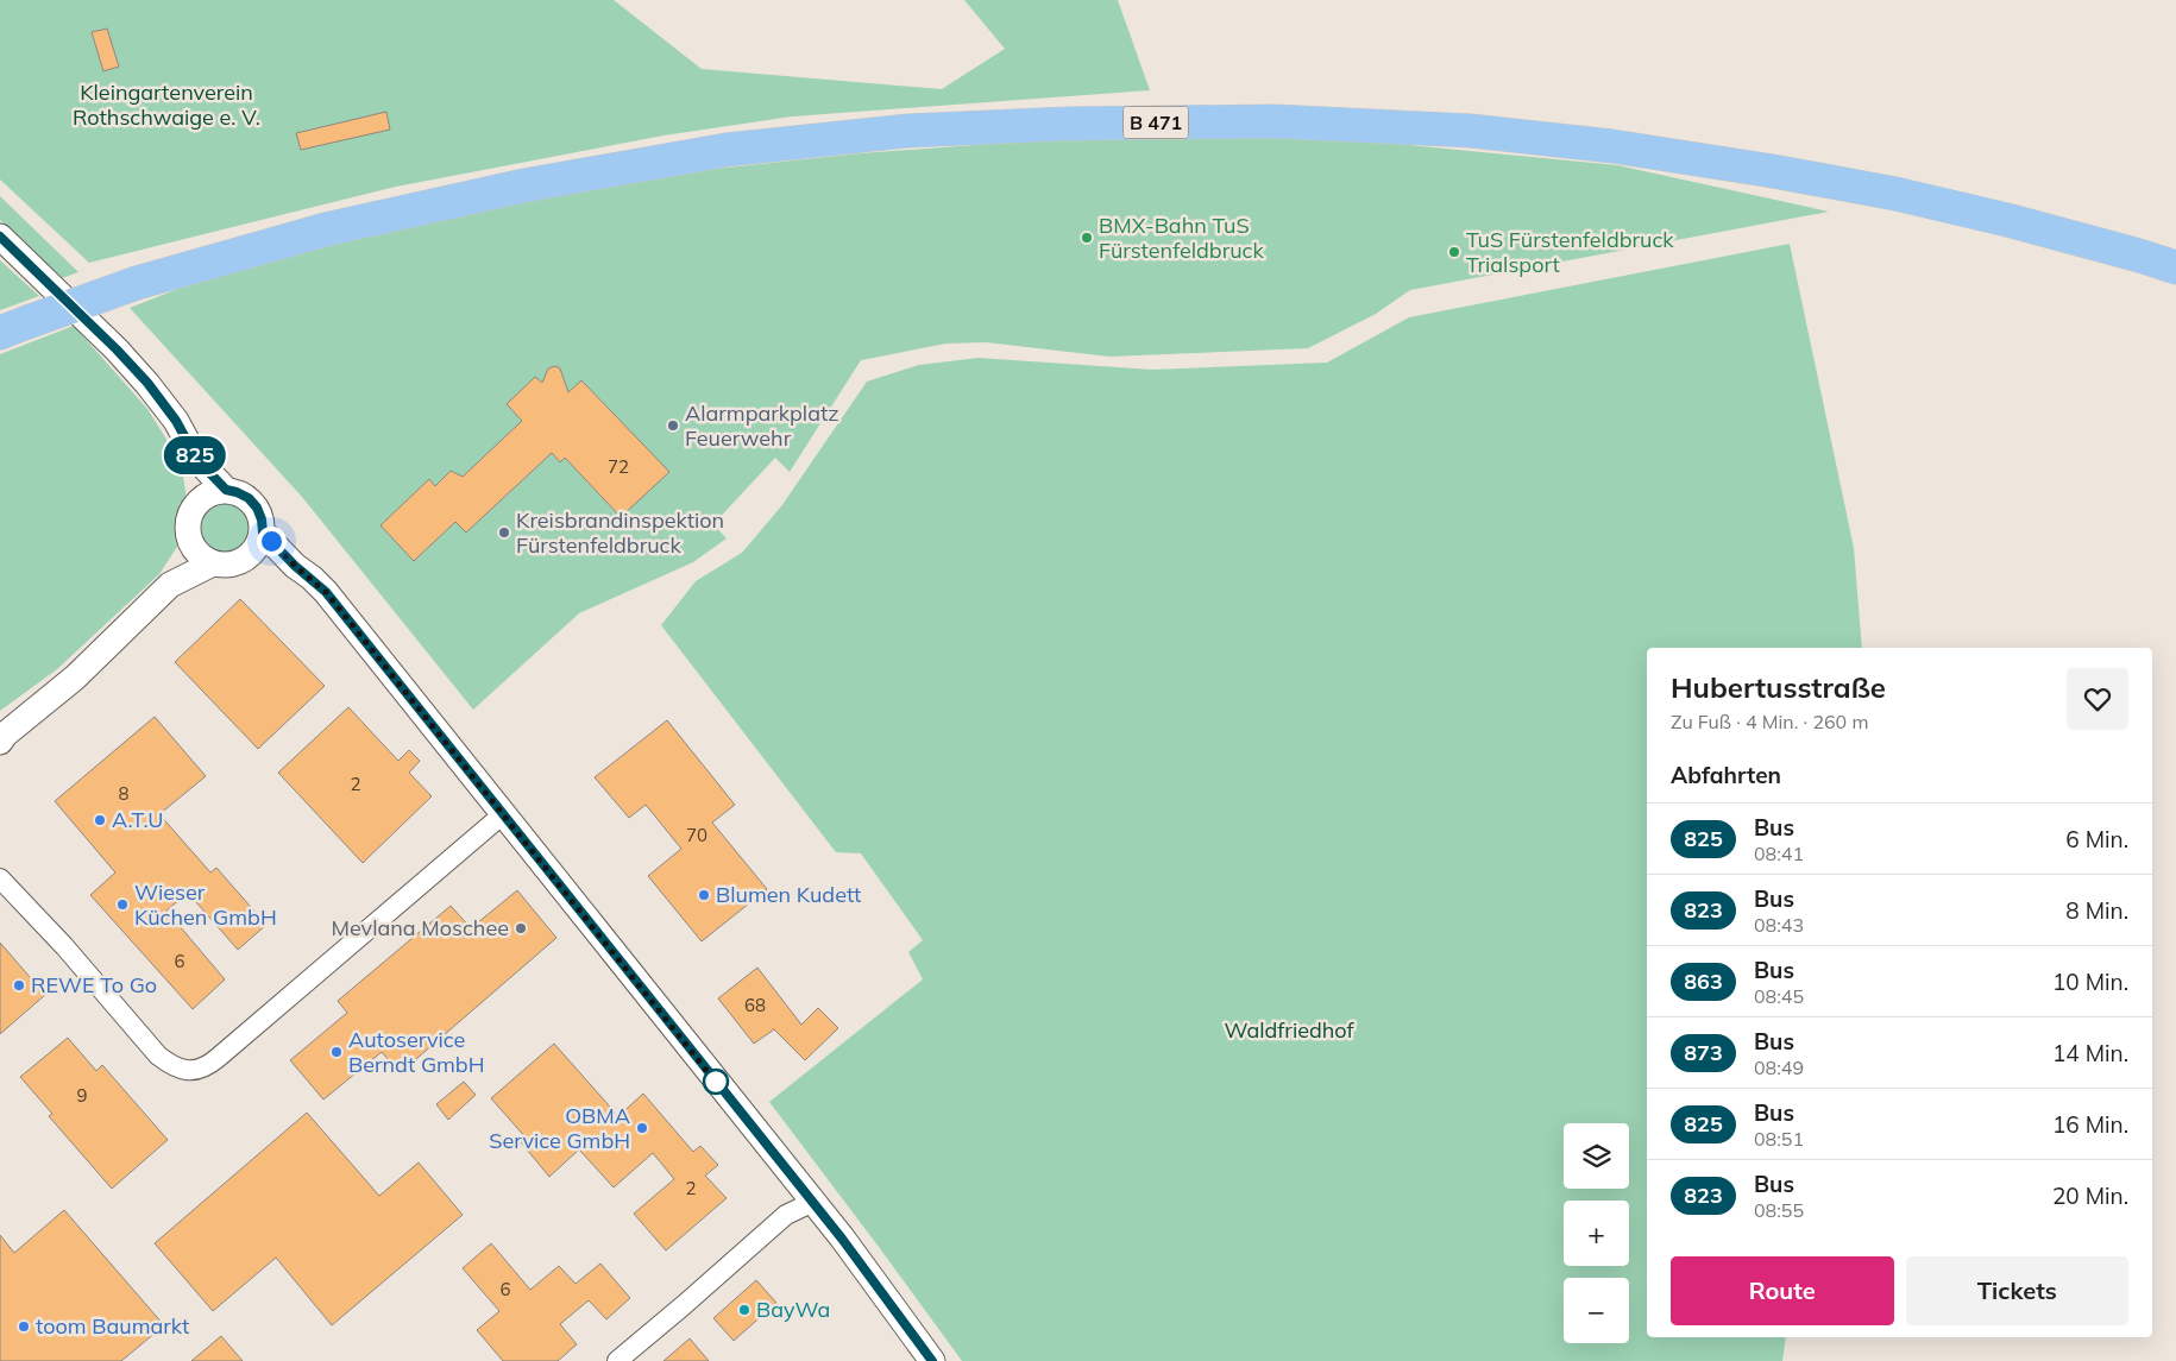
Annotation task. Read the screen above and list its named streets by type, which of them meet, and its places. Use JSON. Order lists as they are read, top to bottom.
{
  "streets": {
    "highway": ["B 471"]
  },
  "parks": ["Kleingartenverein Rothschwaige e. V.", "Waldfriedhof"],
  "places": [
    "BMX-Bahn TuS Fürstenfeldbruck",
    "TuS Fürstenfeldbruck Trialsport",
    "Alarmparkplatz Feuerwehr",
    "Kreisbrandinspektion Fürstenfeldbruck",
    "A.T.U",
    "Blumen Kudett",
    "Wieser Küchen GmbH",
    "Mevlana Moschee",
    "REWE To Go",
    "Autoservice Berndt GmbH",
    "OBMA Service GmbH",
    "BayWa",
    "toom Baumarkt"
  ],
  "lines": ["bus line 825"],
  "house_numbers": [
    "72",
    "2",
    "8",
    "70",
    "6",
    "68",
    "9",
    "2",
    "6"
  ],
  "page": {
    "on_map": "825",
    "heading": [
      ["Hubertusstraße", "Zu Fuß · 4 Min. · 260 m"],
      "Abfahrten"
    ],
    "list": [
      {
        "mark": "825",
        "name": "Bus",
        "note": "08:41",
        "value": "6 Min."
      },
      {
        "mark": "823",
        "name": "Bus",
        "note": "08:43",
        "value": "8 Min."
      },
      {
        "mark": "863",
        "name": "Bus",
        "note": "08:45",
        "value": "10 Min."
      },
      {
        "mark": "873",
        "name": "Bus",
        "note": "08:49",
        "value": "14 Min."
      },
      {
        "mark": "825",
        "name": "Bus",
        "note": "08:51",
        "value": "16 Min."
      },
      {
        "mark": "823",
        "name": "Bus",
        "note": "08:55",
        "value": "20 Min."
      }
    ],
    "map_buttons": ["+", "−"],
    "buttons": ["Route", "Tickets"]
  }
}
